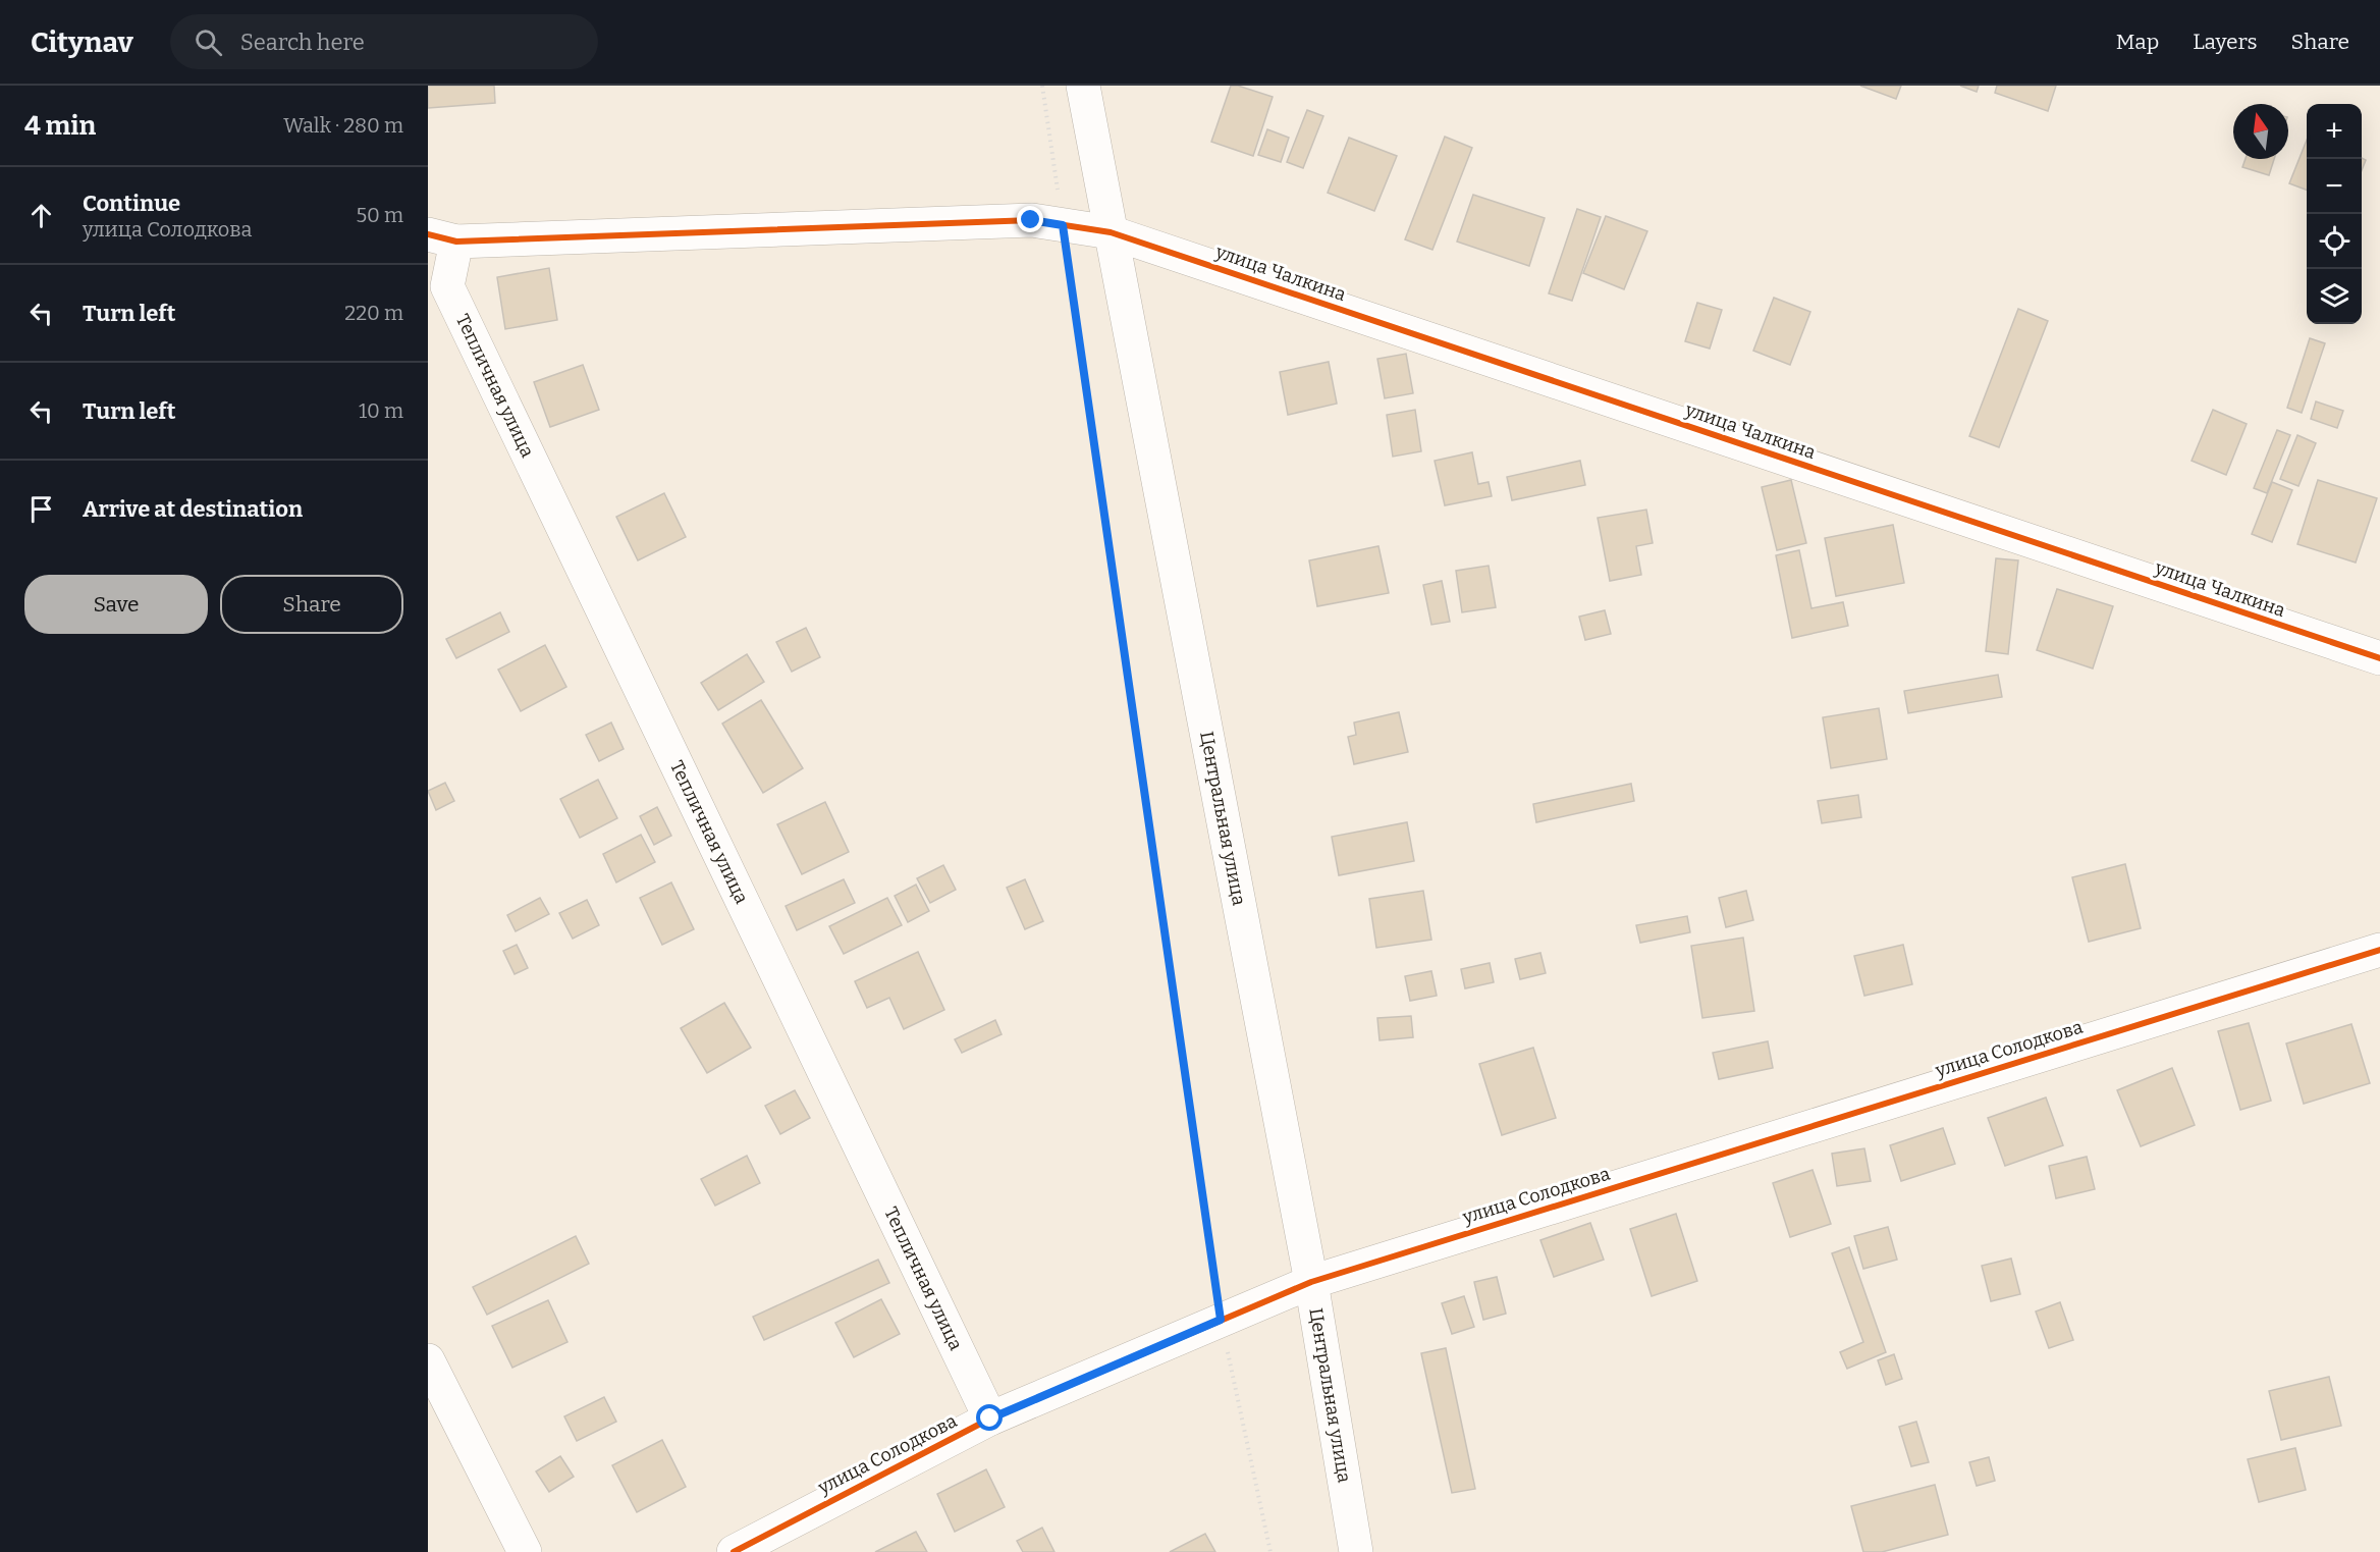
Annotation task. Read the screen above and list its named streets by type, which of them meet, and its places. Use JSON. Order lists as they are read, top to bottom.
{
  "streets": {
    "street": [
      "улица Чалкина",
      "Тепличная улица",
      "Центральная улица",
      "улица Солодкова"
    ]
  },
  "crossings": [
    ["улица Чалкина", "Тепличная улица"],
    ["улица Чалкина", "Центральная улица"],
    ["Тепличная улица", "улица Солодкова"],
    ["Центральная улица", "улица Солодкова"]
  ],
  "north": "top",
  "page": {
    "header": "Citynav",
    "search": "Search here",
    "nav": ["Map", "Layers", "Share"],
    "heading": ["4 min", "Walk · 280 m"],
    "map_buttons": ["+", "−"],
    "list": [
      ["Continue", "улица Солодкова", "50 m"],
      ["Turn left", "220 m"],
      ["Turn left", "10 m"],
      "Arrive at destination"
    ],
    "buttons": ["Save", "Share"]
  }
}
